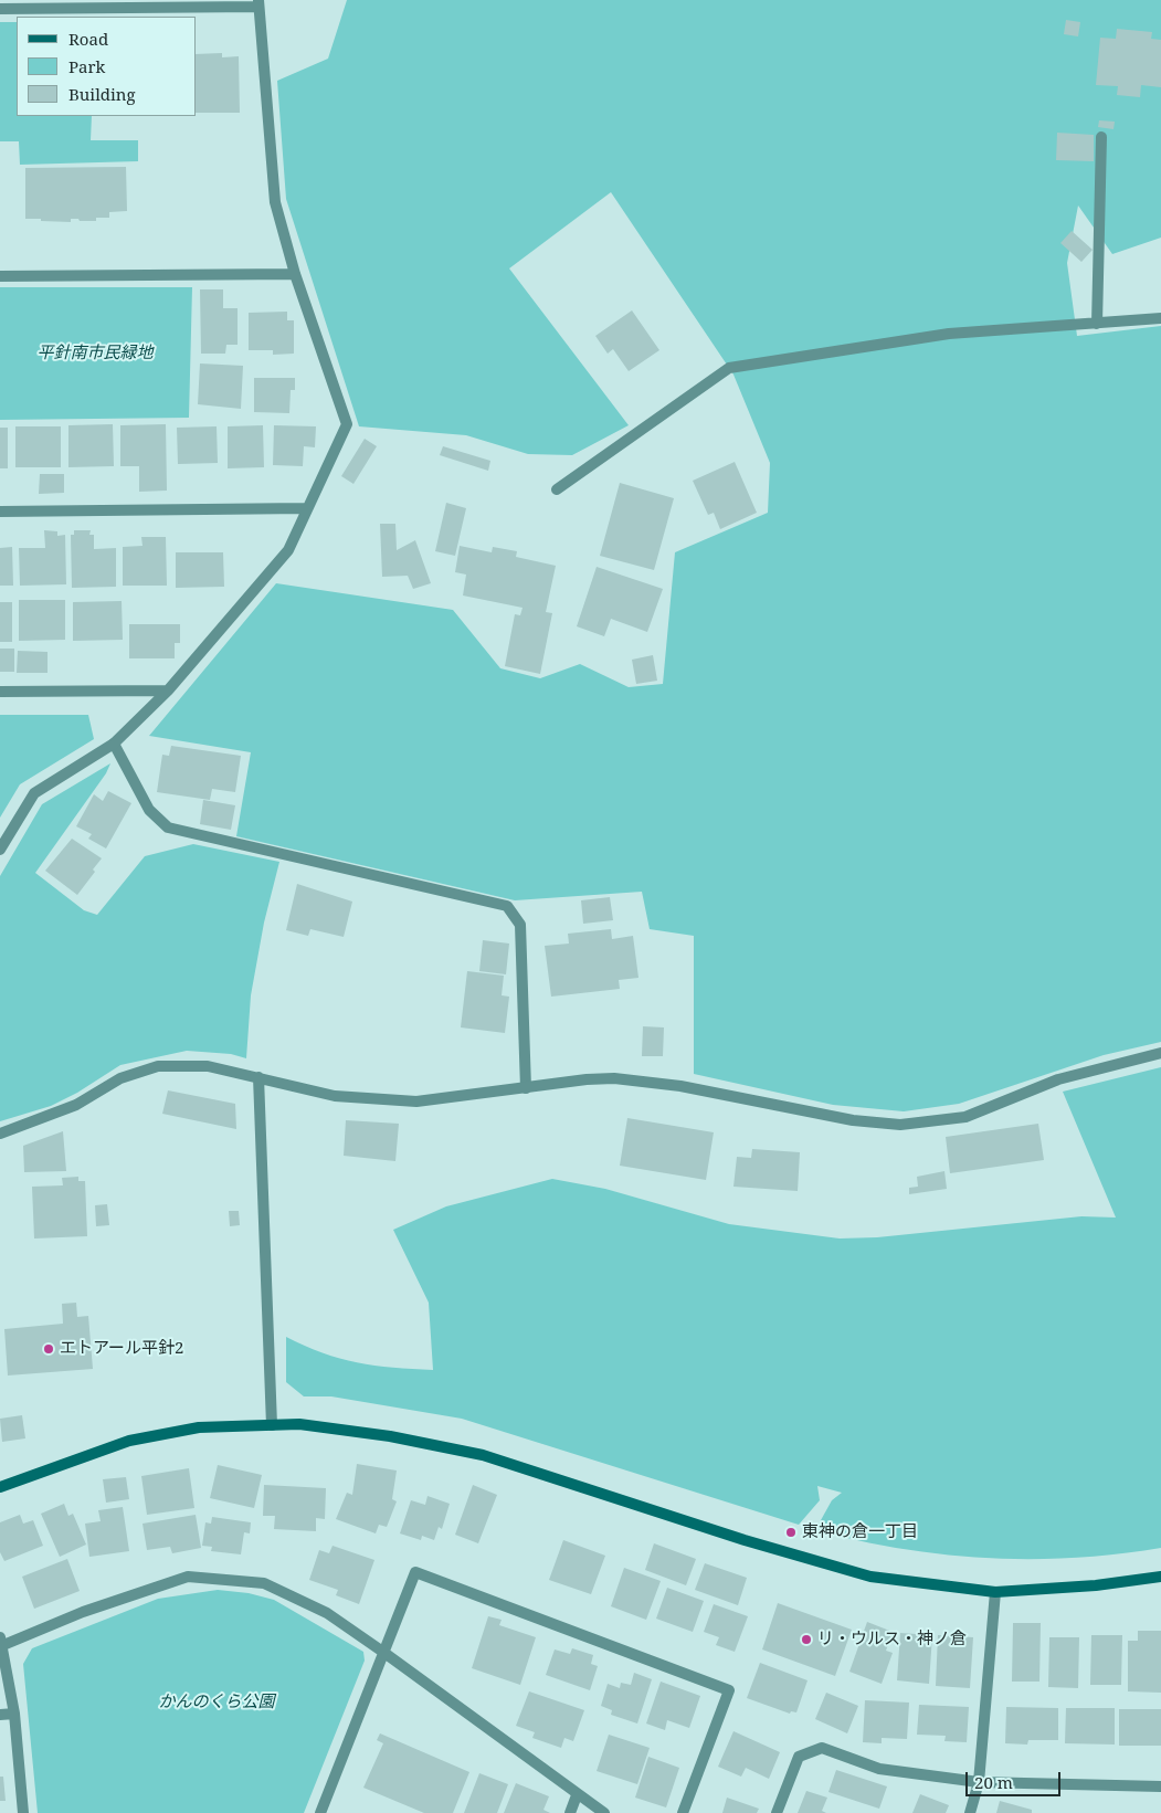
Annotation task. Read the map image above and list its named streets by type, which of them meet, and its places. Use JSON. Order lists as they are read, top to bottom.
{
  "parks": ["平針南市民緑地", "かんのくら公園"],
  "places": ["エトアール平針2", "東神の倉一丁目", "リ・ウルス・神ノ倉"],
  "legend": ["Road", "Park", "Building"],
  "scale_bar": "20 m"
}
